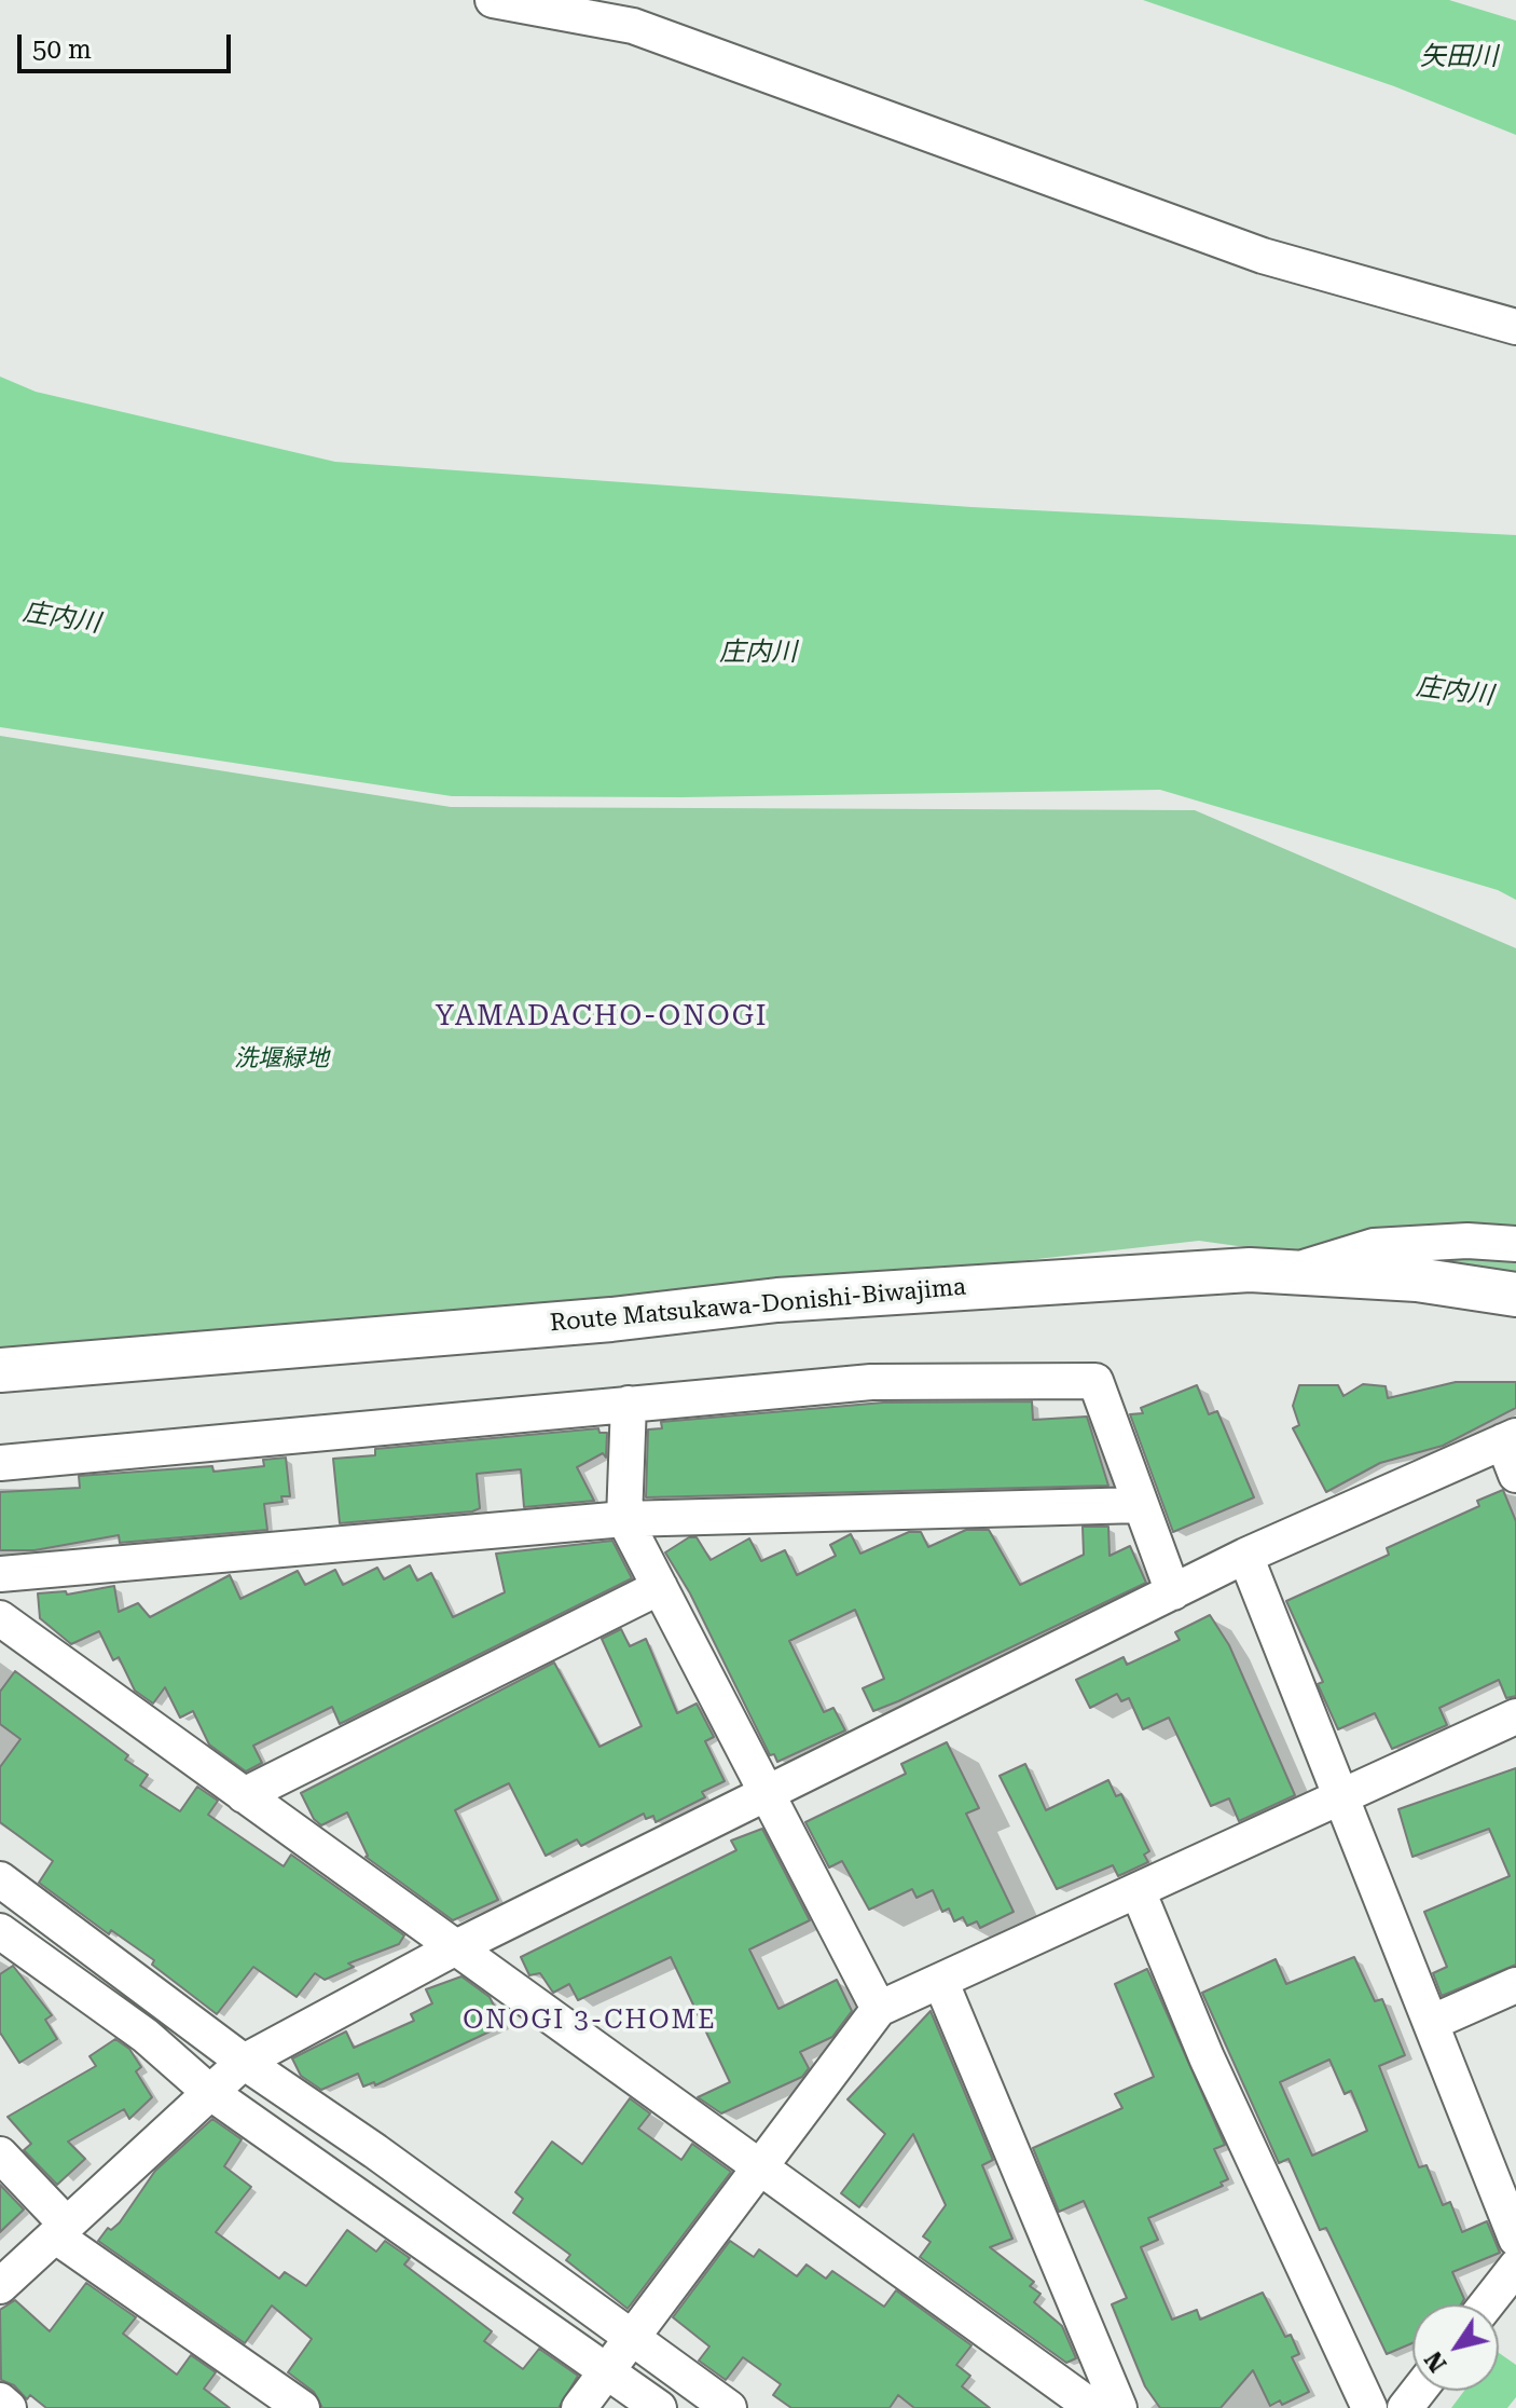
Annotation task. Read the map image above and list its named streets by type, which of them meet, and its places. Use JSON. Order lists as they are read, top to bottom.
{
  "streets": {
    "main road": ["Route Matsukawa-Donishi-Biwajima"]
  },
  "districts": ["YAMADACHO-ONOGI", "ONOGI 3-CHOME"],
  "water": ["矢田川", "庄内川"],
  "parks": ["洗堰緑地"],
  "scale_bar": "50 m",
  "north": "bottom left"
}
